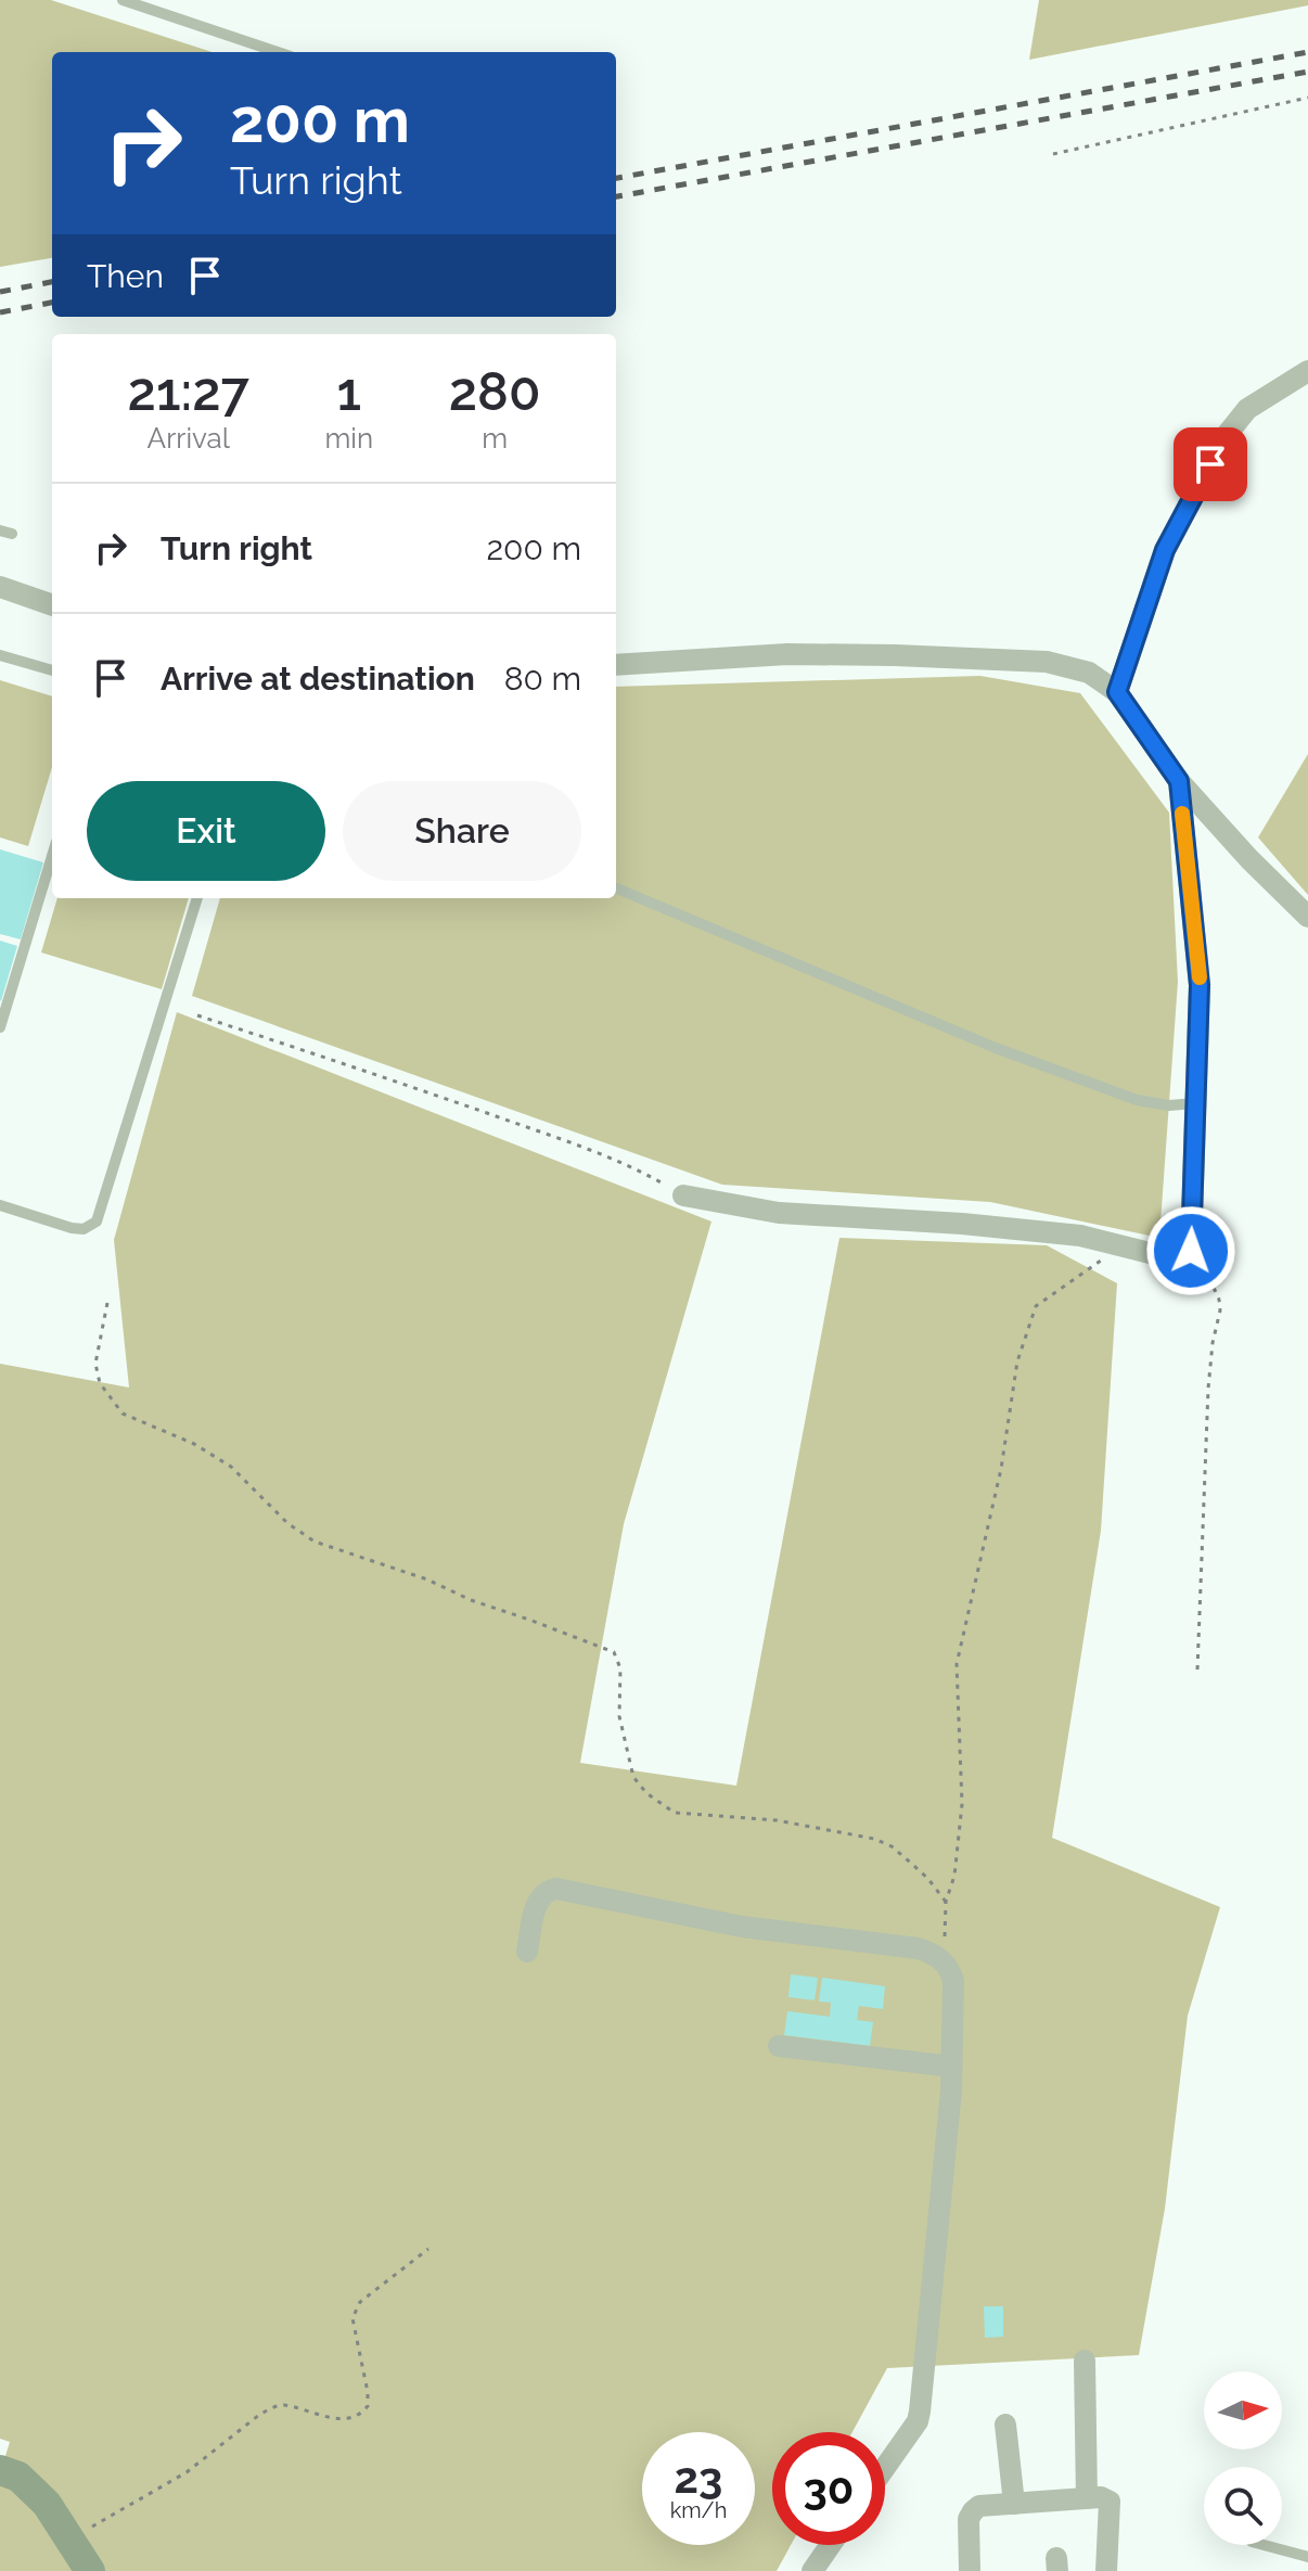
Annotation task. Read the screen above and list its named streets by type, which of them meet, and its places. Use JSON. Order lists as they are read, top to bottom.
{
  "north": "right",
  "page": {
    "turn": ["200 m", "Turn right"],
    "then": "Then",
    "eta": [
      "21:27",
      "Arrival",
      "1",
      "min",
      "280",
      "m"
    ],
    "list": [
      {
        "name": "Turn right",
        "value": "200 m"
      },
      {
        "name": "Arrive at destination",
        "value": "80 m"
      }
    ],
    "buttons": ["Exit", "Share"],
    "speed": "23 km/h",
    "limit": "30"
  }
}
